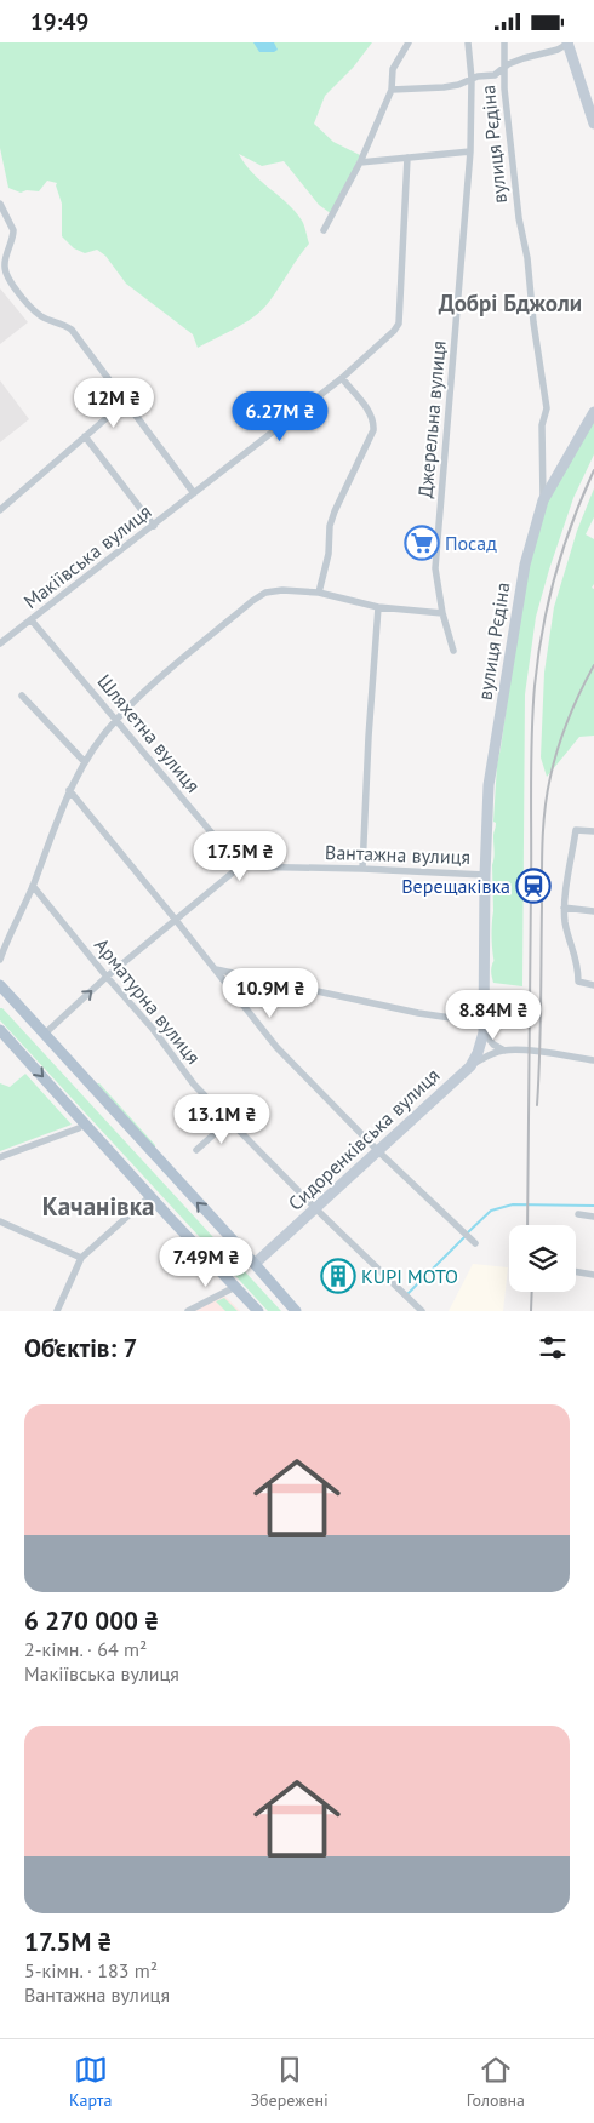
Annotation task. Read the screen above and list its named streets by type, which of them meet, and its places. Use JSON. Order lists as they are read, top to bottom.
{
  "streets": {
    "main road": ["вулиця Рєдіна", "Сидоренківська вулиця"],
    "street": [
      "Джерельна вулиця",
      "Макіївська вулиця",
      "Шляхетна вулиця",
      "Вантажна вулиця",
      "Арматурна вулиця"
    ]
  },
  "crossings": [
    ["вулиця Рєдіна", "Вантажна вулиця"],
    ["вулиця Рєдіна", "Сидоренківська вулиця"],
    ["Макіївська вулиця", "Шляхетна вулиця"],
    ["Шляхетна вулиця", "Вантажна вулиця"],
    ["Арматурна вулиця", "Сидоренківська вулиця"]
  ],
  "districts": ["Добрі Бджоли", "Качанівка"],
  "places": {
    "supermarket": ["Посад"],
    "station": ["Верещаківка"],
    "building": ["KUPI MOTO"]
  },
  "page": {
    "status": "19:49",
    "price": [
      "12M ₴",
      "6.27M ₴",
      "17.5M ₴",
      "10.9M ₴",
      "8.84M ₴",
      "13.1M ₴",
      "7.49M ₴"
    ],
    "heading": "Об’єктів: 7",
    "list": [
      {
        "name": "6 270 000 ₴",
        "note": "2-кімн. · 64 m² · Макіївська вулиця"
      },
      {
        "name": "17.5M ₴",
        "note": "5-кімн. · 183 m² · Вантажна вулиця"
      }
    ],
    "tabs": ["Карта", "Збережені", "Головна"]
  }
}
